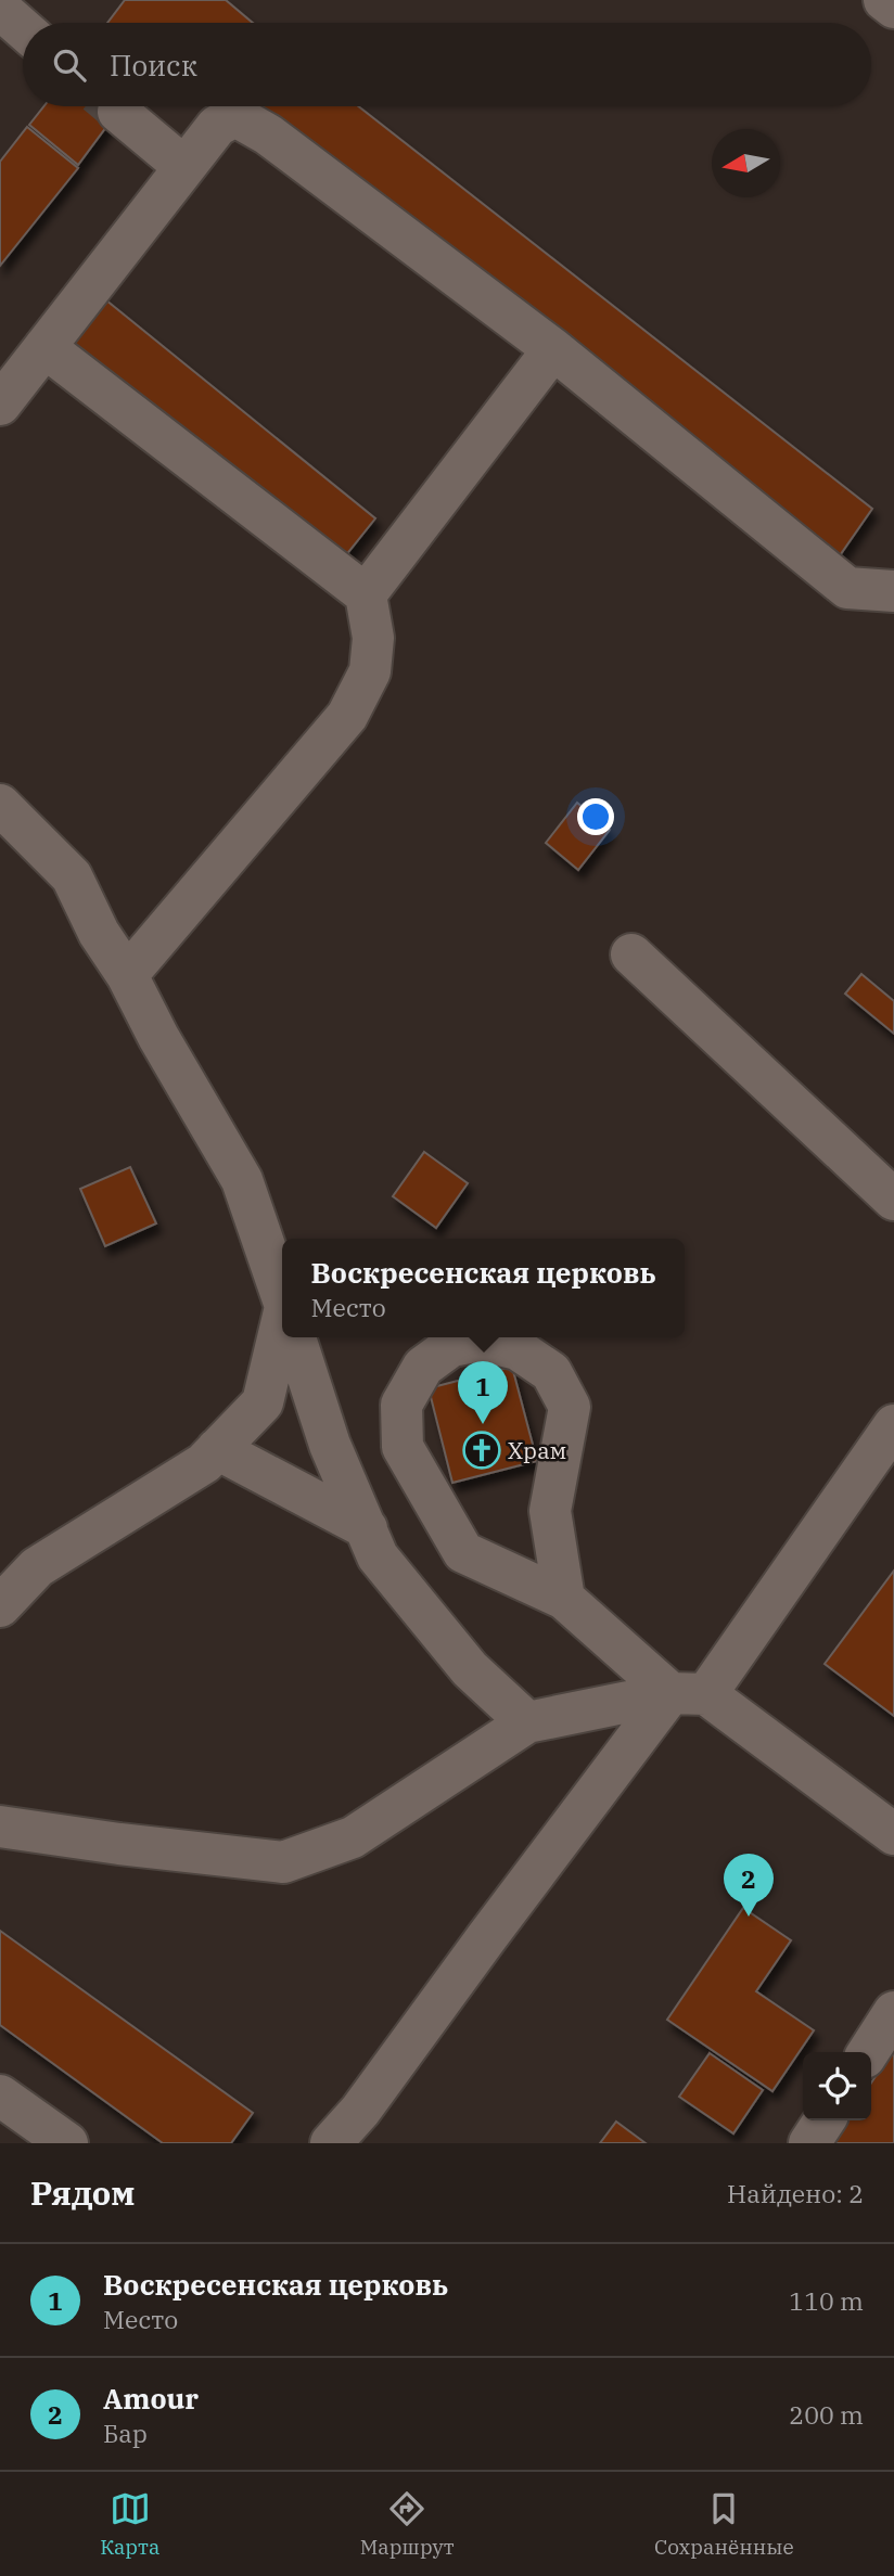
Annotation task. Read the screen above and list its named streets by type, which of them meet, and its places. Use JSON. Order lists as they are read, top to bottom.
{
  "places": {
    "church": ["Храм"]
  },
  "north": "left",
  "page": {
    "search": "Поиск",
    "popup": ["Воскресенская церковь", "Место"],
    "pins": ["1", "2"],
    "heading": ["Рядом", "Найдено: 2"],
    "list": [
      {
        "mark": "1",
        "name": "Воскресенская церковь",
        "note": "Место",
        "value": "110 m"
      },
      {
        "mark": "2",
        "name": "Amour",
        "note": "Бар",
        "value": "200 m"
      }
    ],
    "nav": ["Карта", "Маршрут", "Сохранённые"]
  }
}
